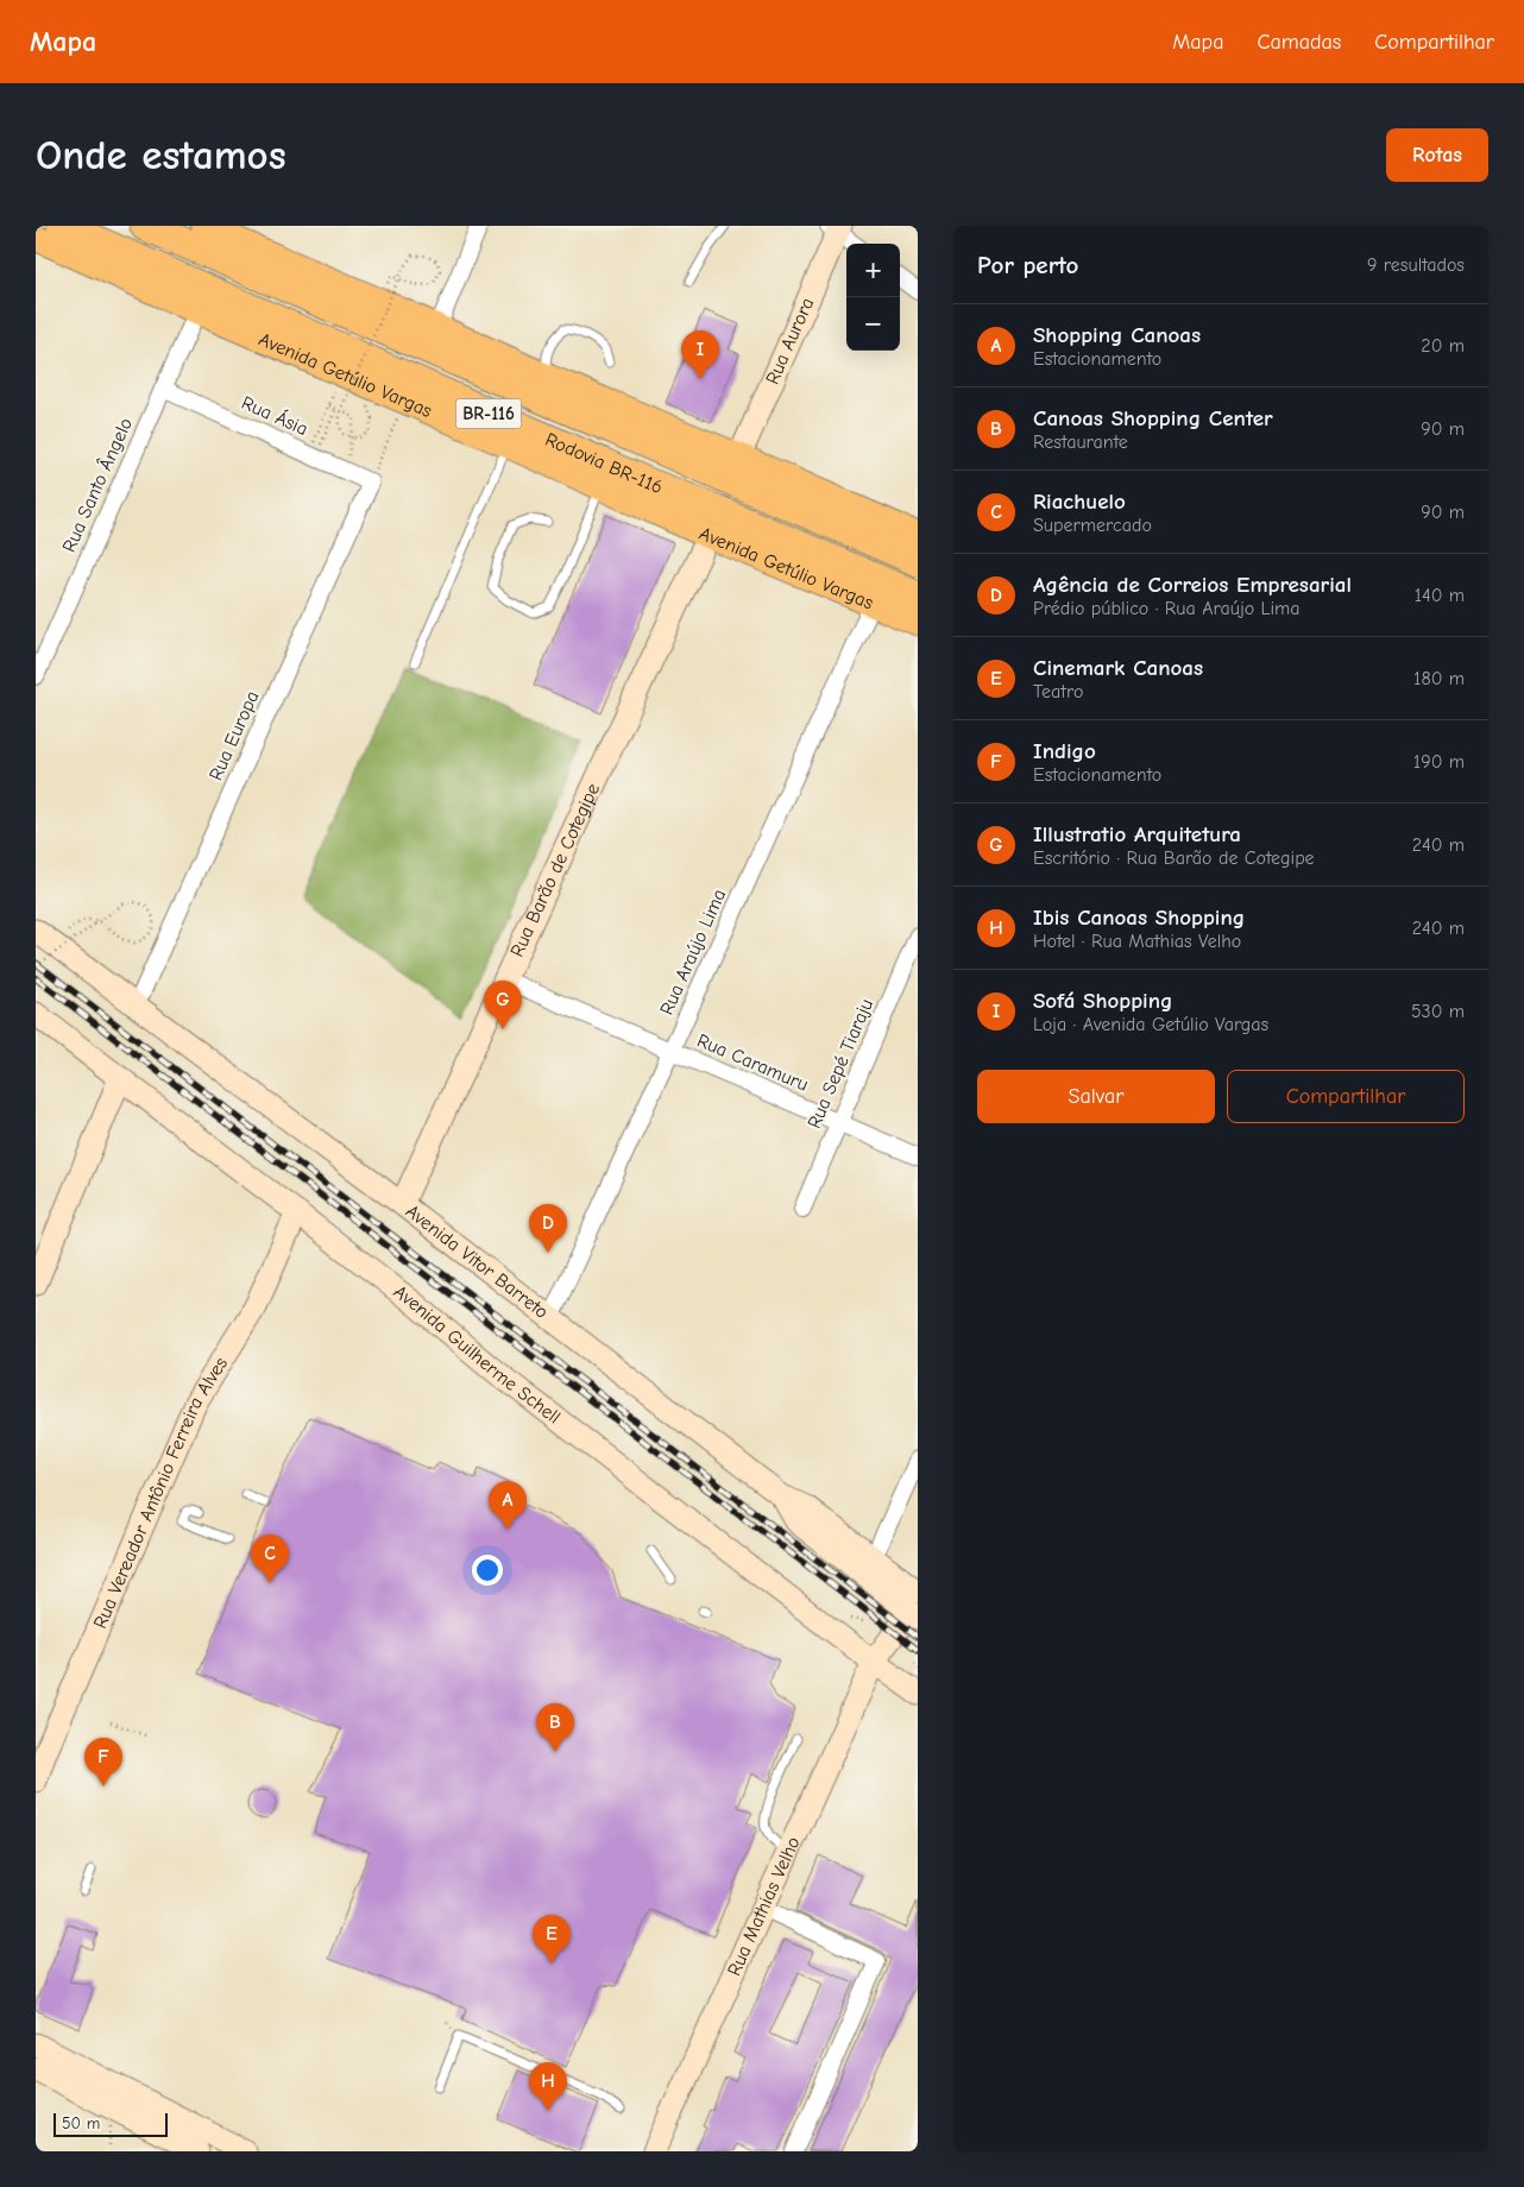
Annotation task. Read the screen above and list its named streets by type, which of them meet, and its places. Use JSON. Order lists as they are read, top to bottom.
{
  "streets": {
    "highway": ["BR-116", "Rodovia BR-116"],
    "main road": [
      "Rua Aurora",
      "Avenida Getúlio Vargas",
      "Rua Barão de Cotegipe",
      "Avenida Vitor Barreto",
      "Avenida Guilherme Schell",
      "Rua Vereador Antônio Ferreira Alves",
      "Rua Mathias Velho"
    ],
    "street": [
      "Rua Ásia",
      "Rua Santo Ângelo",
      "Rua Europa",
      "Rua Araújo Lima",
      "Rua Caramuru",
      "Rua Sepé Tiaraju"
    ]
  },
  "crossings": [
    ["Avenida Getúlio Vargas", "BR-116"],
    ["Avenida Getúlio Vargas", "Rua Santo Ângelo"],
    ["Avenida Getúlio Vargas", "Rua Barão de Cotegipe"],
    ["Avenida Getúlio Vargas", "Rua Araújo Lima"],
    ["BR-116", "Rodovia BR-116"],
    ["Rua Ásia", "Rua Santo Ângelo"],
    ["Rua Ásia", "Rua Europa"],
    ["Rua Europa", "Avenida Vitor Barreto"],
    ["Rua Barão de Cotegipe", "Rua Caramuru"],
    ["Rua Barão de Cotegipe", "Avenida Vitor Barreto"],
    ["Rua Araújo Lima", "Rua Caramuru"],
    ["Rua Araújo Lima", "Avenida Vitor Barreto"],
    ["Rua Caramuru", "Rua Sepé Tiaraju"],
    ["Avenida Vitor Barreto", "Rua Mathias Velho"],
    ["Avenida Guilherme Schell", "Rua Vereador Antônio Ferreira Alves"],
    ["Avenida Guilherme Schell", "Rua Mathias Velho"]
  ],
  "scale_bar": "50 m",
  "page": {
    "header": "Mapa",
    "nav": ["Mapa", "Camadas", "Compartilhar"],
    "buttons": [
      "Rotas",
      ["Salvar", "Compartilhar"]
    ],
    "title": "Onde estamos",
    "heading": ["Por perto", "9 resultados"],
    "map_buttons": ["+", "−"],
    "list": [
      {
        "mark": "A",
        "name": "Shopping Canoas",
        "note": "Estacionamento",
        "value": "20 m"
      },
      {
        "mark": "B",
        "name": "Canoas Shopping Center",
        "note": "Restaurante",
        "value": "90 m"
      },
      {
        "mark": "C",
        "name": "Riachuelo",
        "note": "Supermercado",
        "value": "90 m"
      },
      {
        "mark": "D",
        "name": "Agência de Correios Empresarial",
        "note": "Prédio público · Rua Araújo Lima",
        "value": "140 m"
      },
      {
        "mark": "E",
        "name": "Cinemark Canoas",
        "note": "Teatro",
        "value": "180 m"
      },
      {
        "mark": "F",
        "name": "Indigo",
        "note": "Estacionamento",
        "value": "190 m"
      },
      {
        "mark": "G",
        "name": "Illustratio Arquitetura",
        "note": "Escritório · Rua Barão de Cotegipe",
        "value": "240 m"
      },
      {
        "mark": "H",
        "name": "Ibis Canoas Shopping",
        "note": "Hotel · Rua Mathias Velho",
        "value": "240 m"
      },
      {
        "mark": "I",
        "name": "Sofá Shopping",
        "note": "Loja · Avenida Getúlio Vargas",
        "value": "530 m"
      }
    ],
    "pins": [
      "I",
      "G",
      "D",
      "A",
      "C",
      "B",
      "F",
      "E",
      "H"
    ],
    "scale": "50 m"
  }
}
